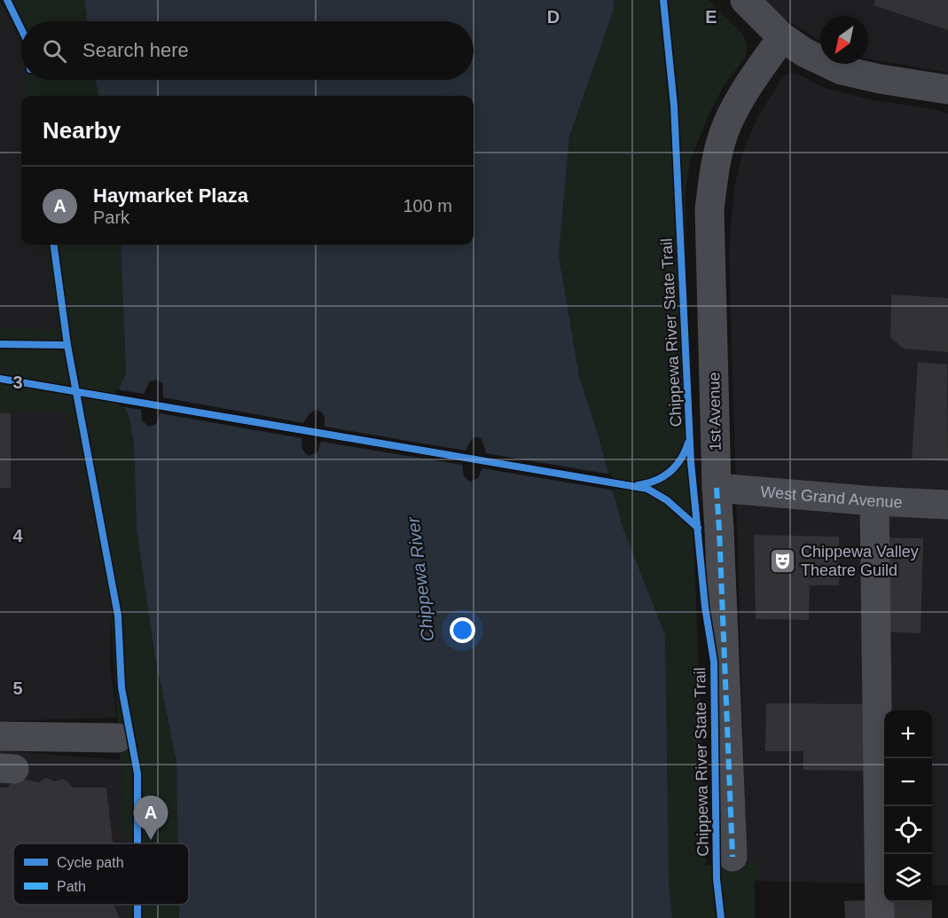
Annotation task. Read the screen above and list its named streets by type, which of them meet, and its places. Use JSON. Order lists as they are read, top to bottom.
{
  "streets": {
    "street": ["1st Avenue", "West Grand Avenue"],
    "cycle path": ["Chippewa River State Trail"]
  },
  "crossings": [
    ["1st Avenue", "West Grand Avenue"]
  ],
  "water": ["Chippewa River"],
  "places": {
    "theatre": ["Chippewa Valley Theatre Guild"]
  },
  "legend": ["Cycle path", "Path"],
  "north": "bottom left",
  "page": {
    "search": "Search here",
    "heading": "Nearby",
    "list": [
      {
        "mark": "A",
        "name": "Haymarket Plaza",
        "note": "Park",
        "value": "100 m"
      }
    ],
    "map_buttons": ["+", "−"],
    "pins": "A"
  },
  "grid": {
    "columns": ["D", "E"],
    "rows": ["3", "4", "5"]
  }
}
